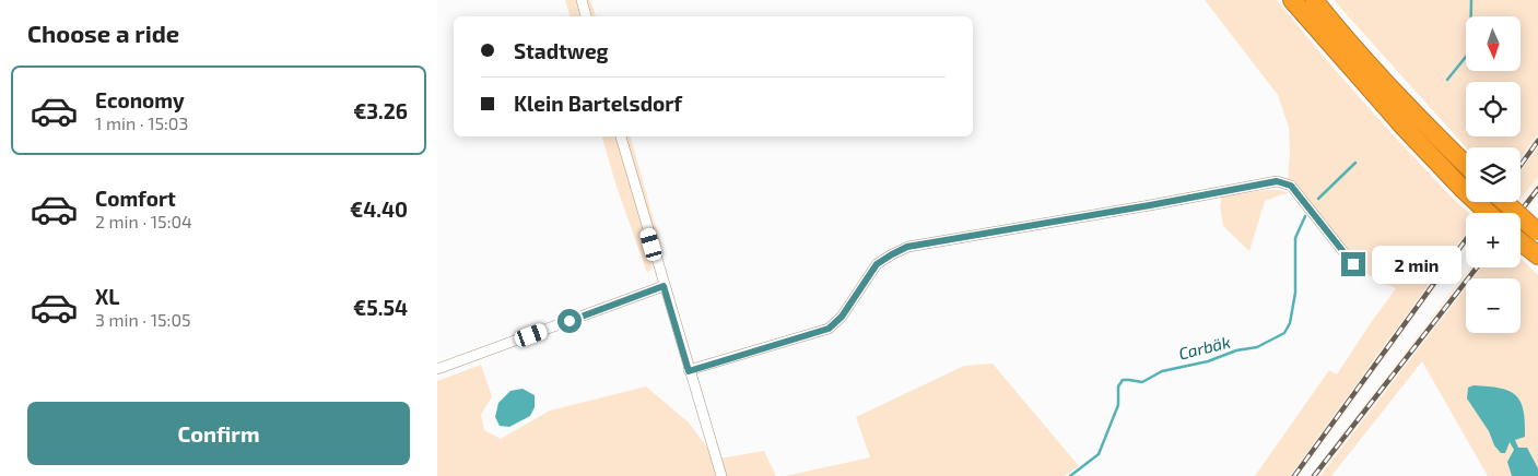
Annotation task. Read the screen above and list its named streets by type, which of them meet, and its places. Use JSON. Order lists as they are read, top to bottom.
{
  "water": ["Carbäk"],
  "north": "bottom",
  "page": {
    "heading": "Choose a ride",
    "map_buttons": ["+", "−"],
    "banner": ["Stadtweg", "Klein Bartelsdorf"],
    "list": [
      {
        "name": "Economy",
        "note": "1 min · 15:03",
        "value": "€3.26"
      },
      {
        "name": "Comfort",
        "note": "2 min · 15:04",
        "value": "€4.40"
      },
      {
        "name": "XL",
        "note": "3 min · 15:05",
        "value": "€5.54"
      }
    ],
    "bubble": "2 min",
    "buttons": "Confirm"
  }
}
